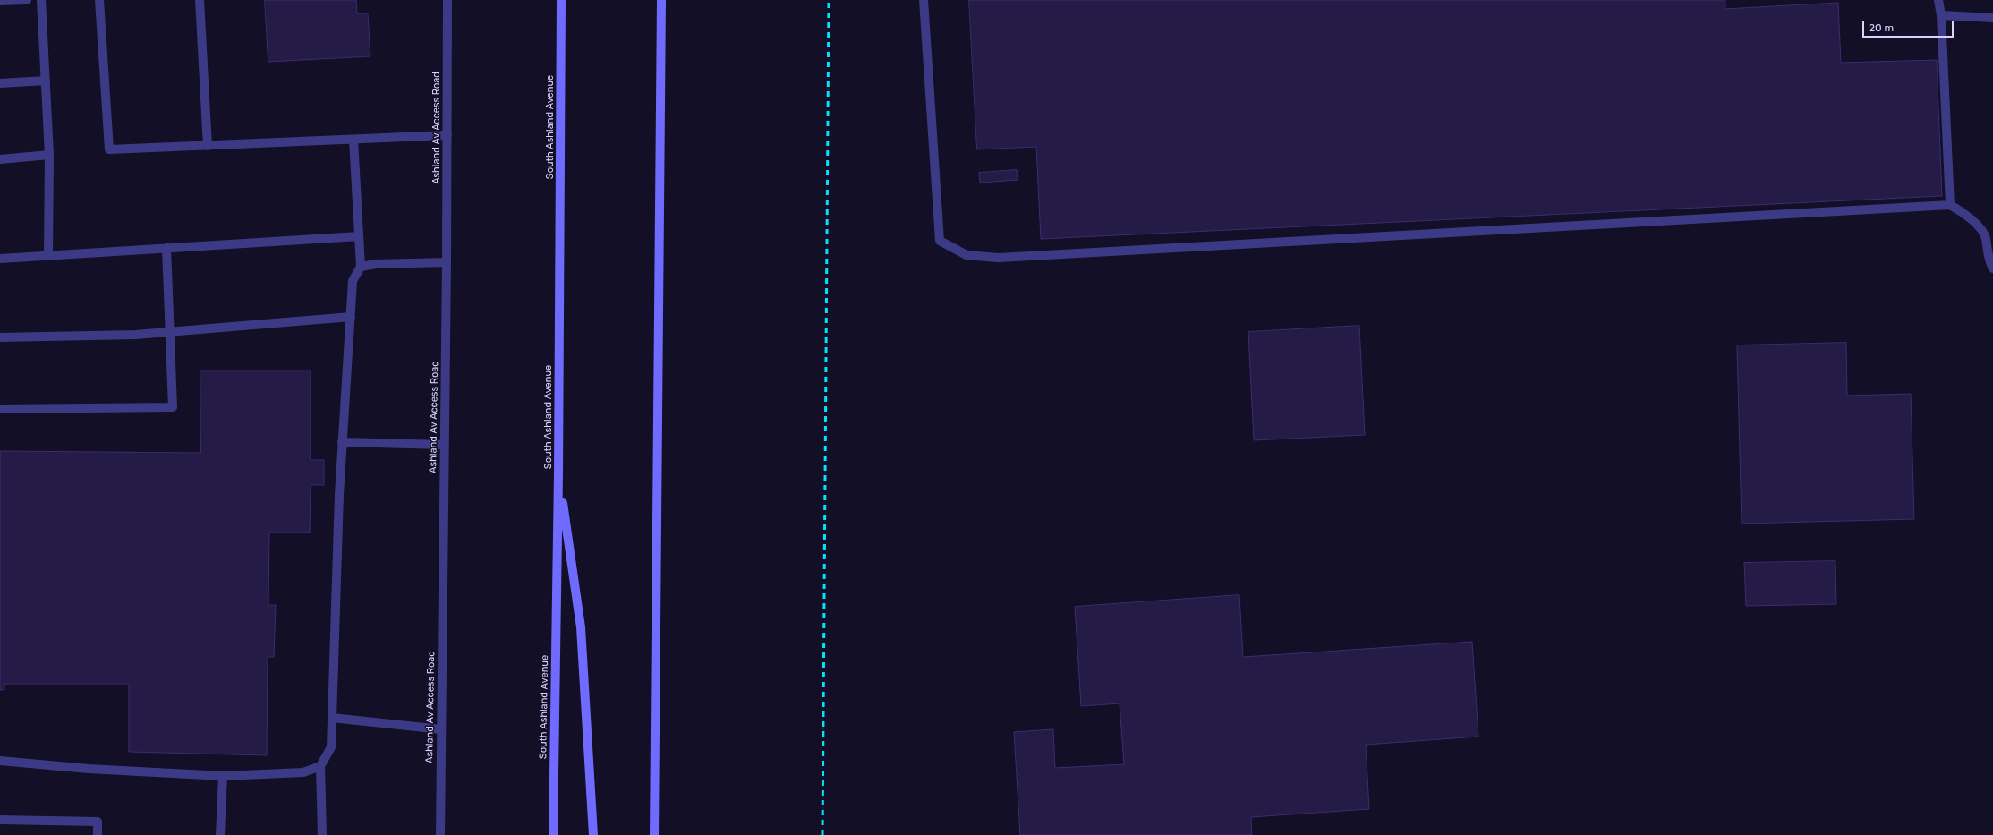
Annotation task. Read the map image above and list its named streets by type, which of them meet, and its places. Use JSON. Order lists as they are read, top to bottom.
{
  "streets": {
    "main road": ["South Ashland Avenue"],
    "street": ["Ashland Av Access Road"]
  },
  "scale_bar": "20 m"
}
